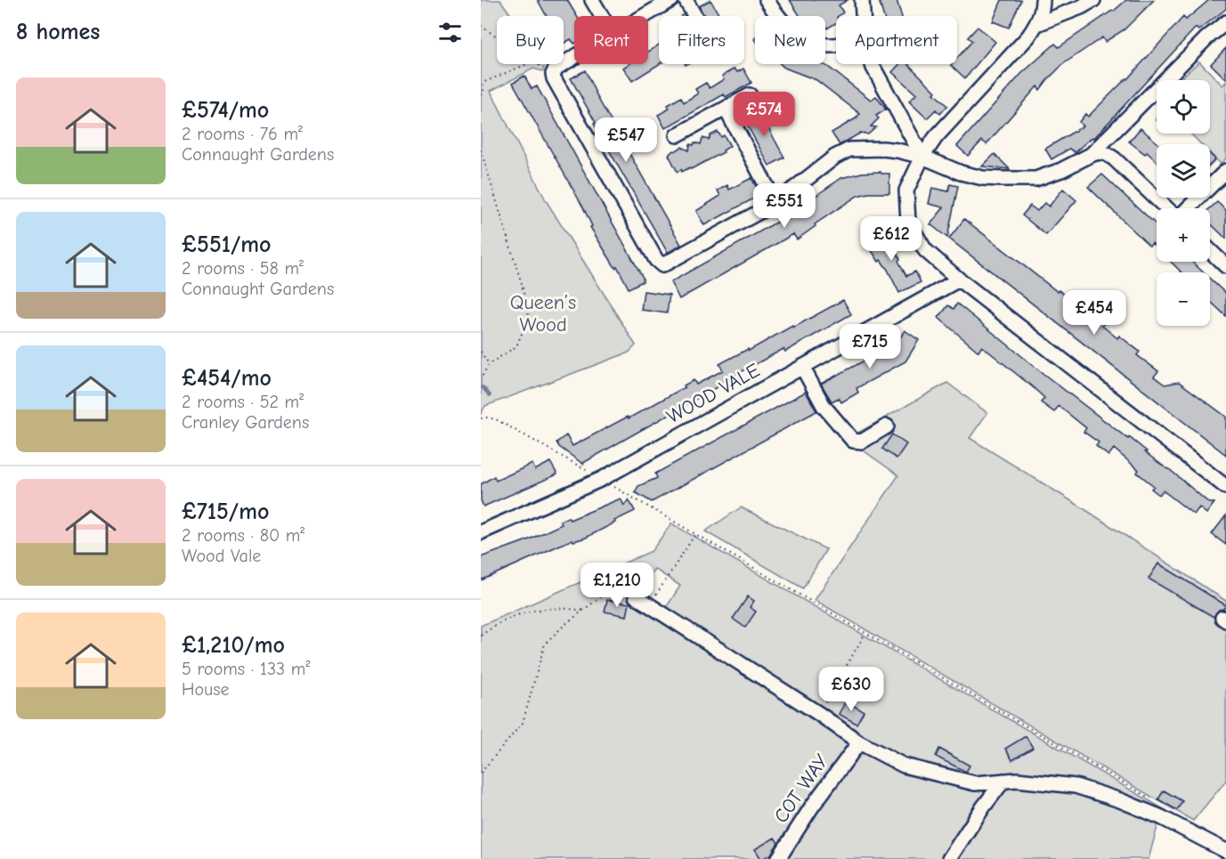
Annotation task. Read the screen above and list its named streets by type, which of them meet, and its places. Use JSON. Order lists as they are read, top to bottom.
{
  "streets": {
    "street": ["WOOD VALE", "COT WAY"]
  },
  "parks": ["Queen’s Wood"],
  "page": {
    "heading": "8 homes",
    "chip": [
      "Buy",
      "Rent",
      "Filters",
      "New",
      "Apartment"
    ],
    "list": [
      {
        "name": "£574/mo",
        "note": "2 rooms · 76 m² · Connaught Gardens"
      },
      {
        "name": "£551/mo",
        "note": "2 rooms · 58 m² · Connaught Gardens"
      },
      {
        "name": "£454/mo",
        "note": "2 rooms · 52 m² · Cranley Gardens"
      },
      {
        "name": "£715/mo",
        "note": "2 rooms · 80 m² · Wood Vale"
      },
      {
        "name": "£1,210/mo",
        "note": "5 rooms · 133 m² · House"
      }
    ],
    "map_buttons": ["+", "−"],
    "price": [
      "£574",
      "£547",
      "£551",
      "£612",
      "£454",
      "£715",
      "£1,210",
      "£630"
    ]
  }
}
